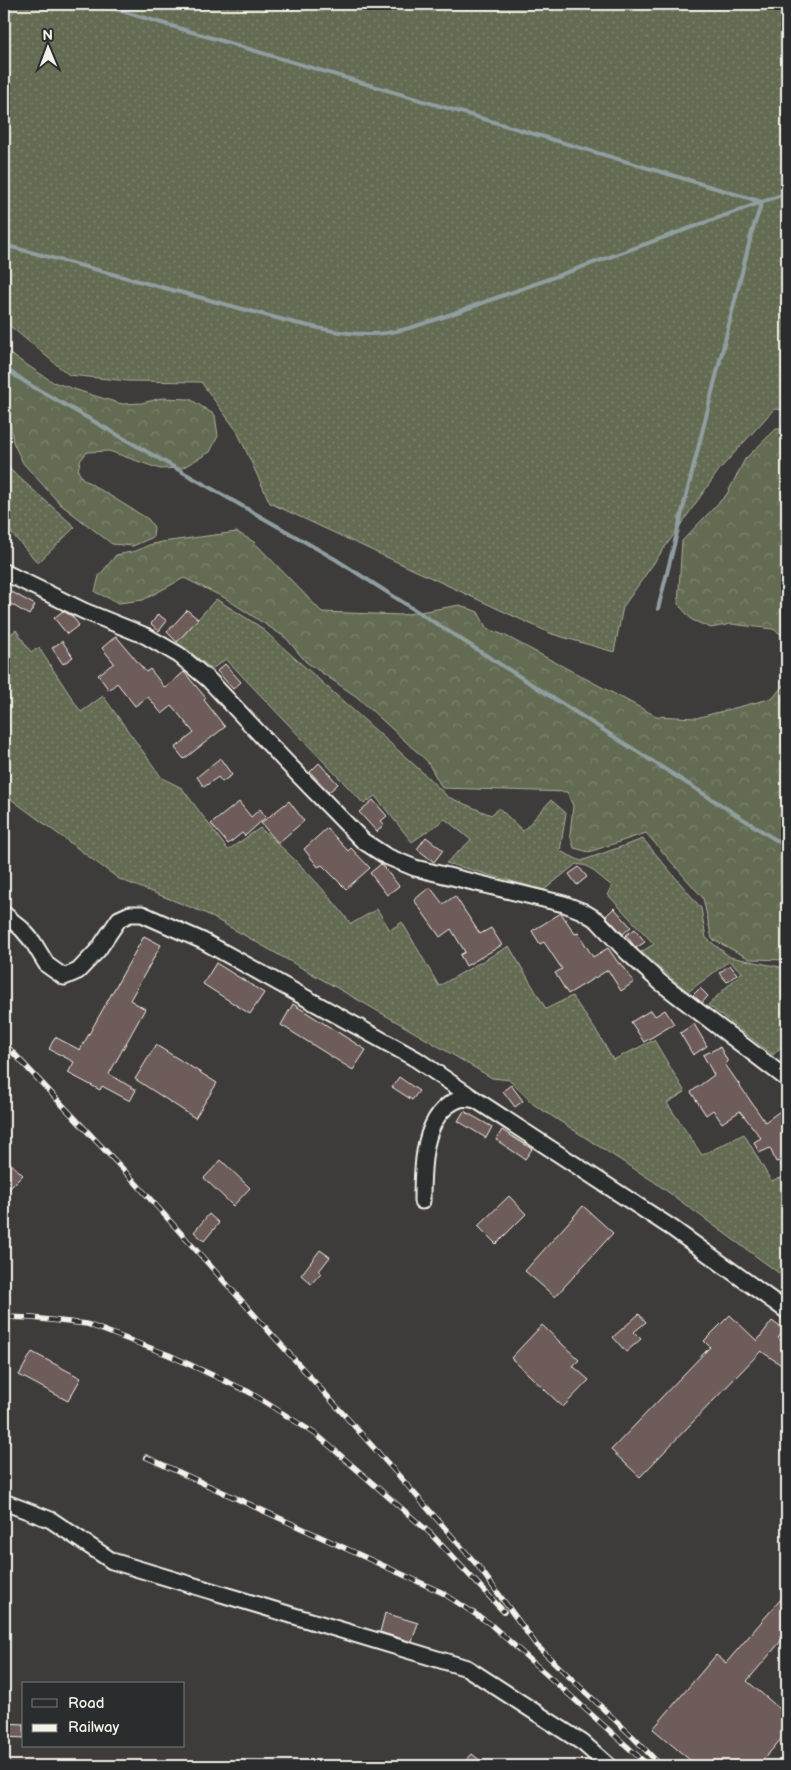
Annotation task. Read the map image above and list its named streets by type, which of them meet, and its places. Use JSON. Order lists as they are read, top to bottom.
{
  "legend": ["Road", "Railway"],
  "north": "top"
}
